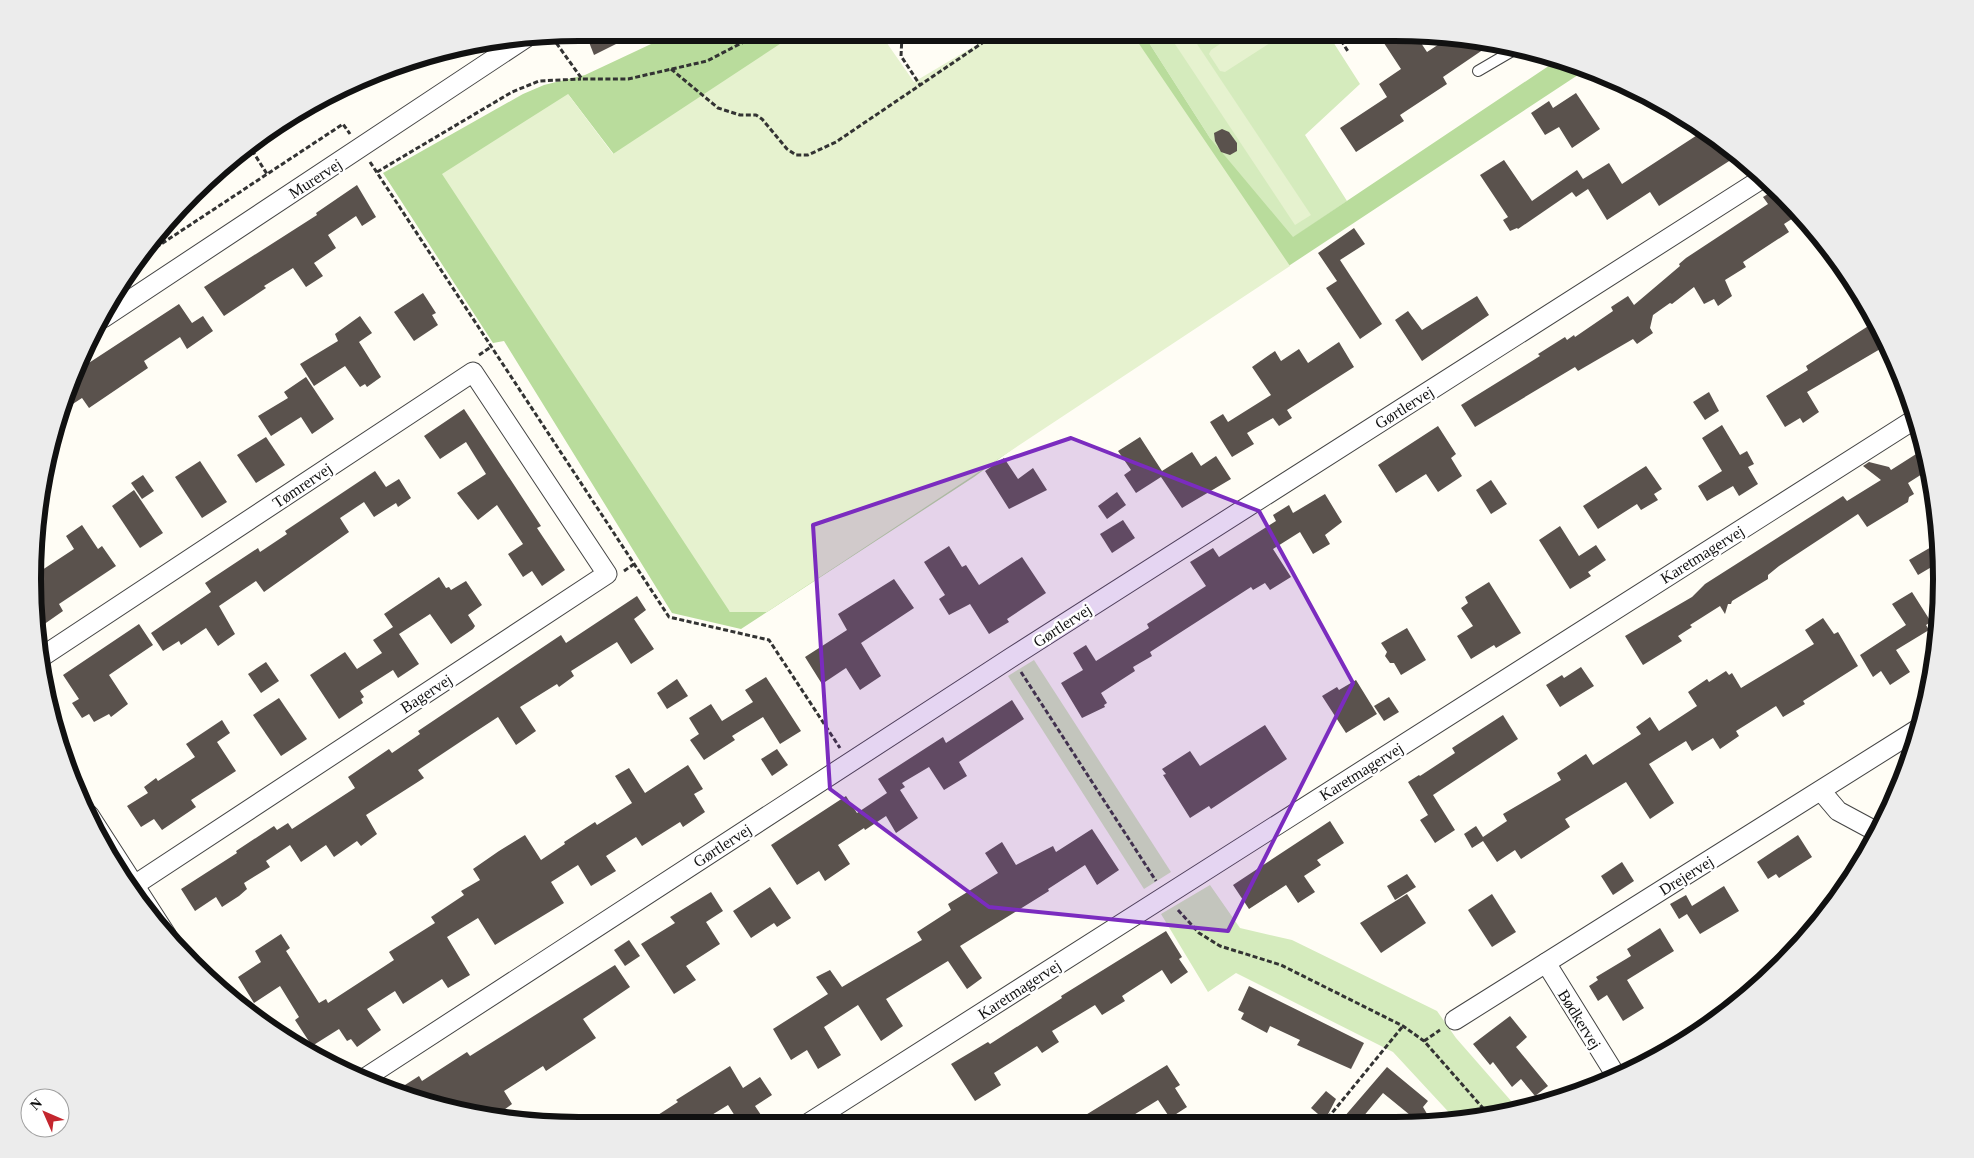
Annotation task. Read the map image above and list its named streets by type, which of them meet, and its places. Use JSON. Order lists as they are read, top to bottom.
{
  "streets": {
    "street": [
      "Murervej",
      "Gørtlervej",
      "Tømrervej",
      "Karetmagervej",
      "Bagervej",
      "Drejervej",
      "Bødkervej"
    ]
  },
  "crossings": [
    ["Tømrervej", "Bagervej"],
    ["Drejervej", "Bødkervej"]
  ],
  "north": "top left"
}
